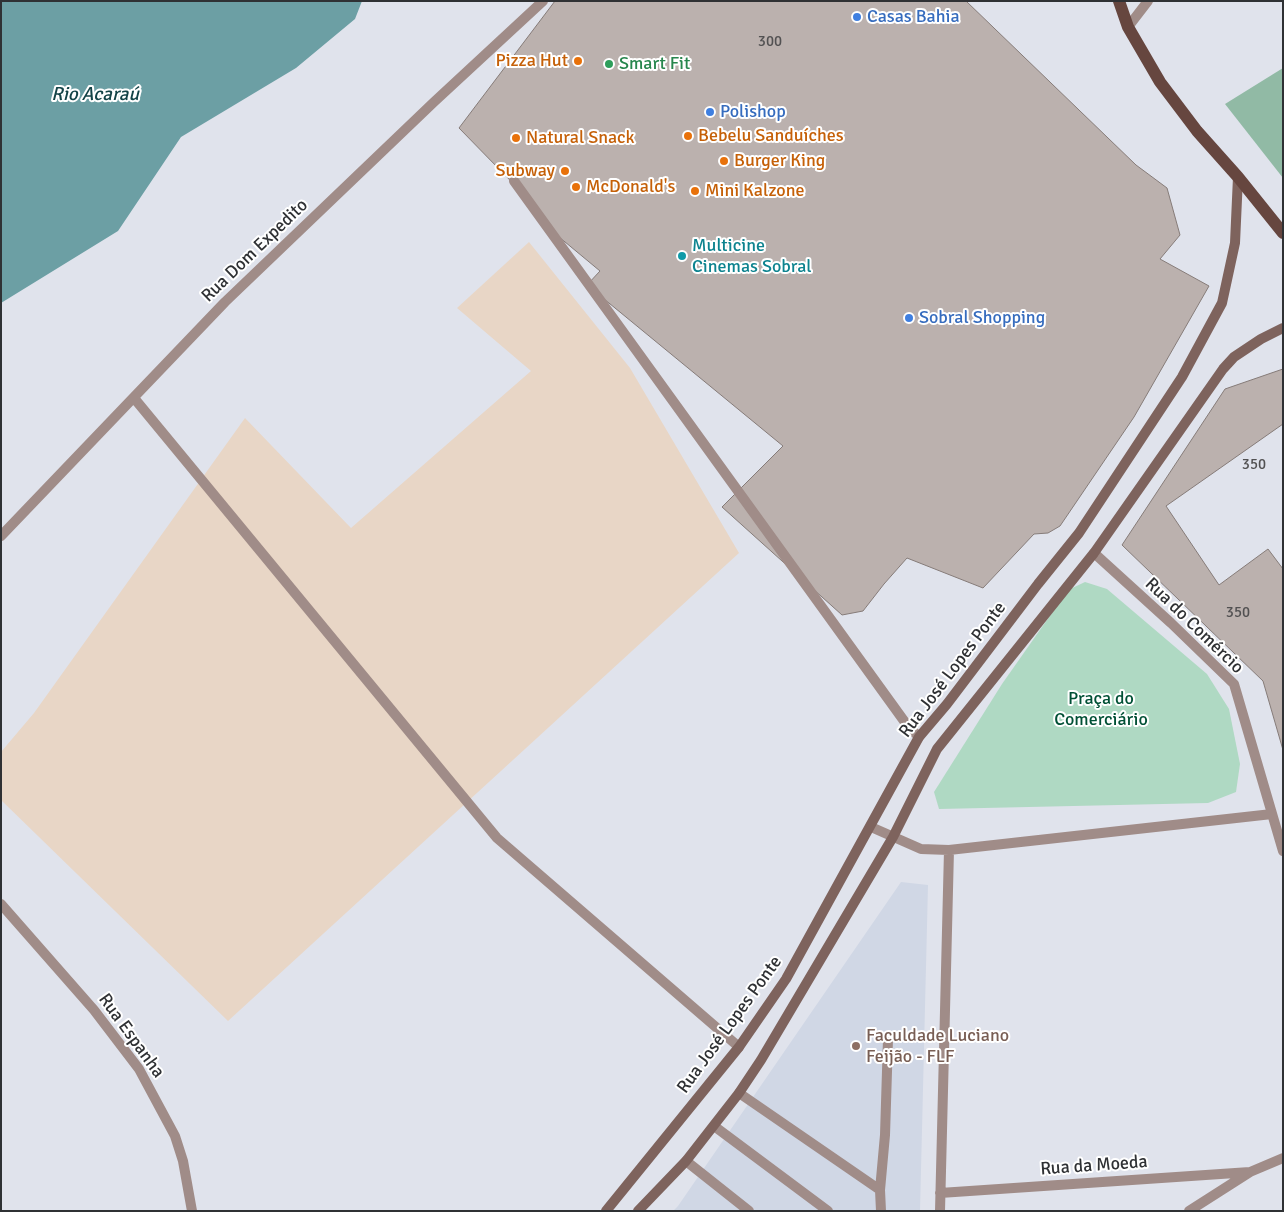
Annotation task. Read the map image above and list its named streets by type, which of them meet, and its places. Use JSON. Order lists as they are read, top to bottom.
{
  "streets": {
    "street": [
      "Rua Dom Expedito",
      "Rua do Comércio",
      "Rua José Lopes Ponte",
      "Rua Espanha",
      "Rua da Moeda"
    ]
  },
  "crossings": [
    ["Rua do Comércio", "Rua José Lopes Ponte"]
  ],
  "water": ["Rio Acaraú"],
  "parks": ["Praça do Comerciário"],
  "places": [
    "Casas Bahia",
    "Pizza Hut",
    "Smart Fit",
    "Polishop",
    "Bebelu Sanduíches",
    "Natural Snack",
    "Burger King",
    "Subway",
    "McDonald's",
    "Mini Kalzone",
    "Multicine Cinemas Sobral",
    "Sobral Shopping",
    "Faculdade Luciano Feijão - FLF"
  ],
  "house_numbers": ["300", "350", "350"]
}
